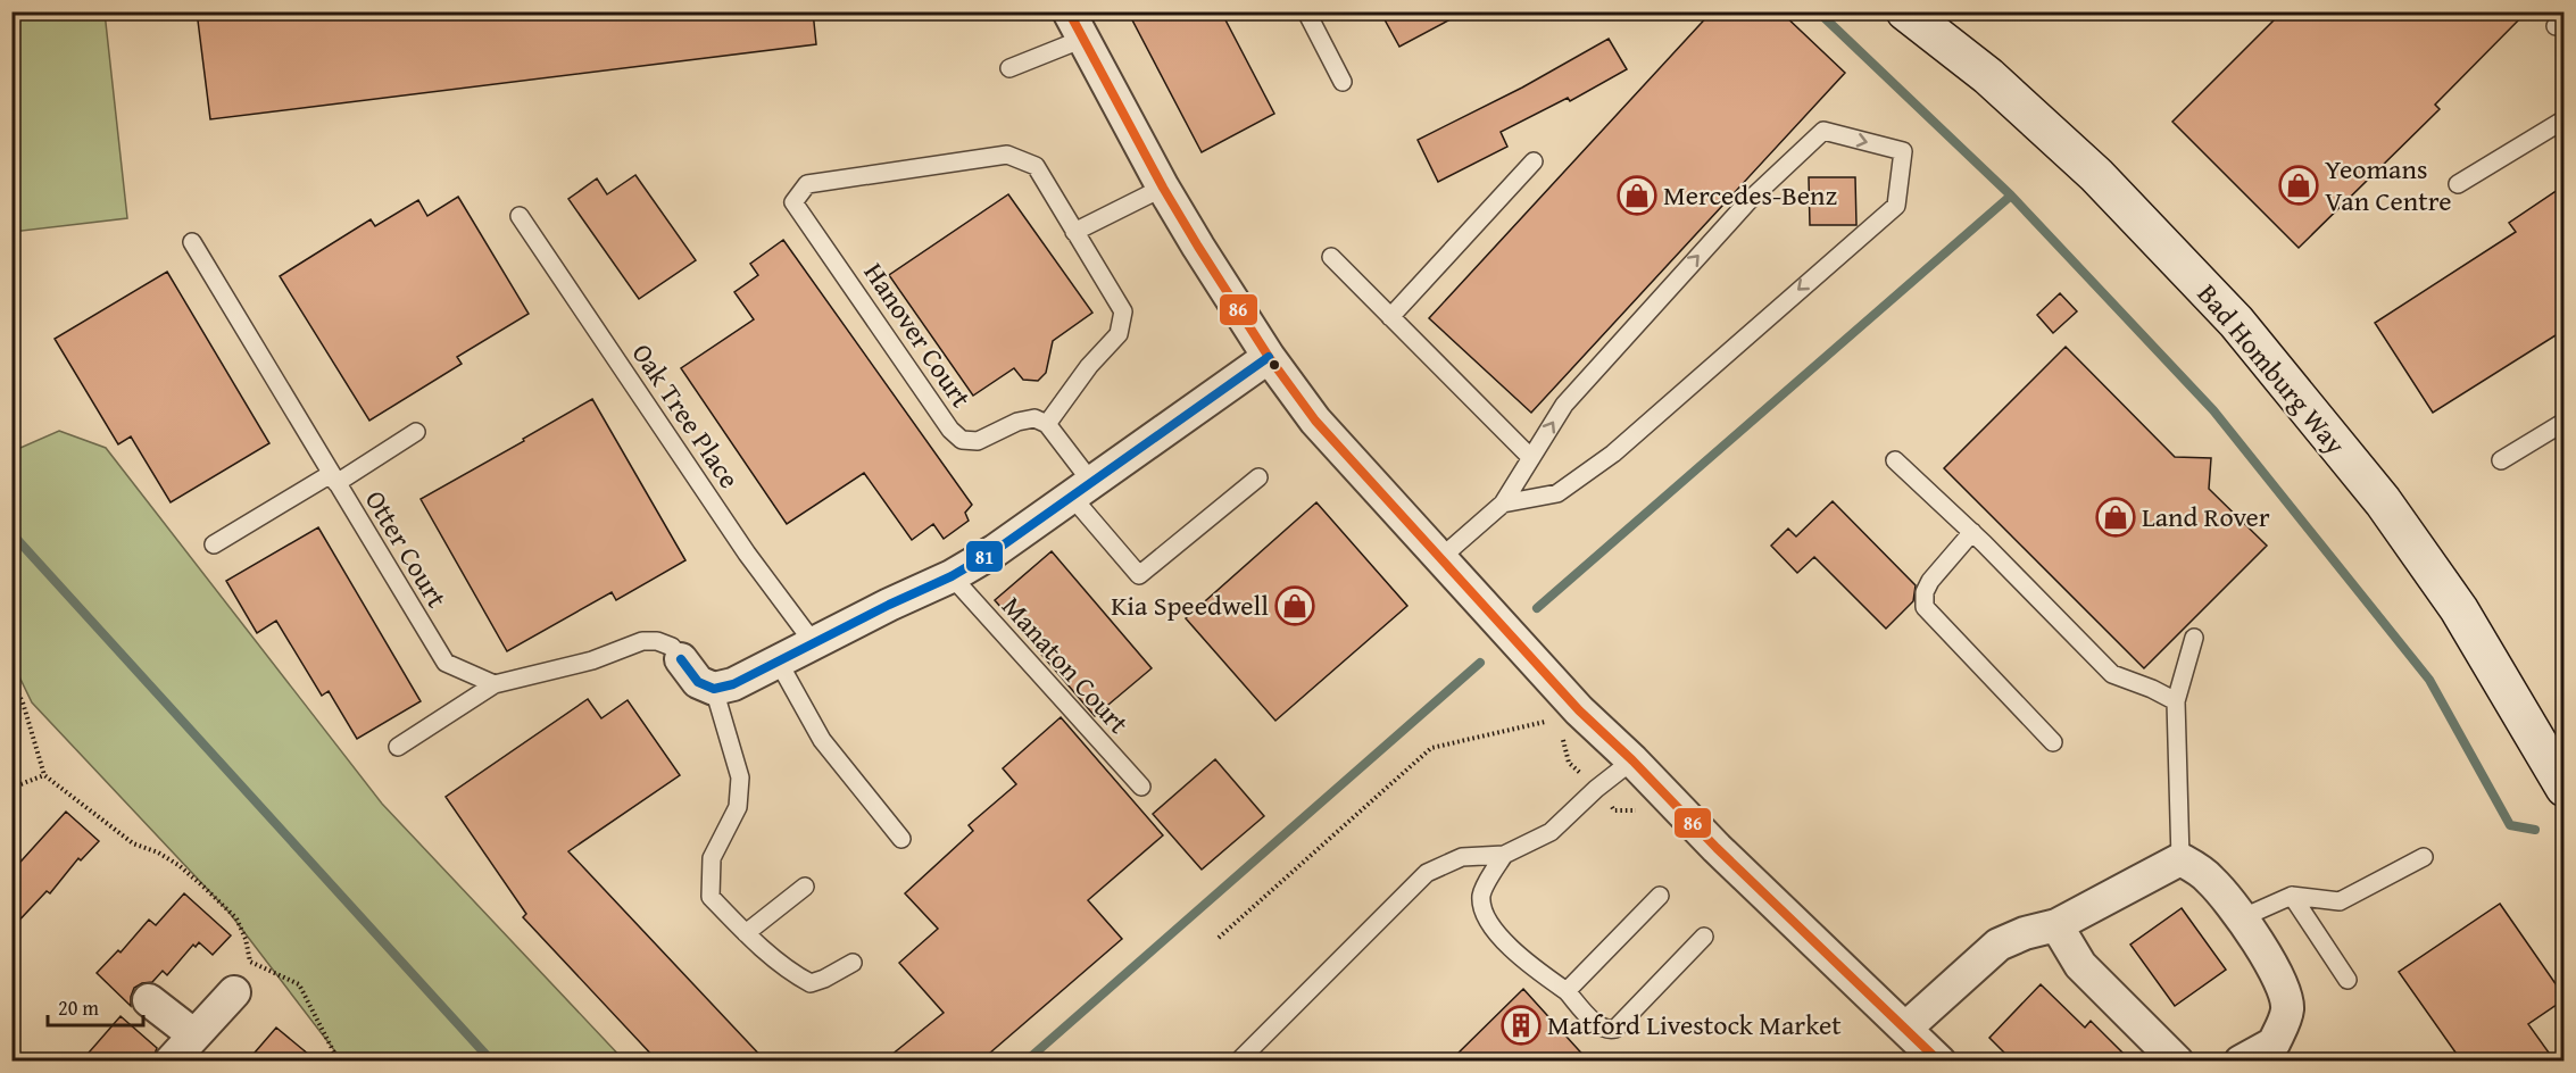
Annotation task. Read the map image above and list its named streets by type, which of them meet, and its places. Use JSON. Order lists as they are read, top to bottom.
{
  "streets": {
    "main road": ["Bad Homburg Way"],
    "lane": [
      "Hanover Court",
      "Oak Tree Place",
      "Otter Court",
      "Manaton Court"
    ]
  },
  "places": {
    "shop": [
      "Yeomans Van Centre",
      "Mercedes-Benz",
      "Land Rover",
      "Kia Speedwell"
    ],
    "building": ["Matford Livestock Market"]
  },
  "lines": ["transit line 86", "transit line 81"],
  "scale_bar": "20 m"
}
